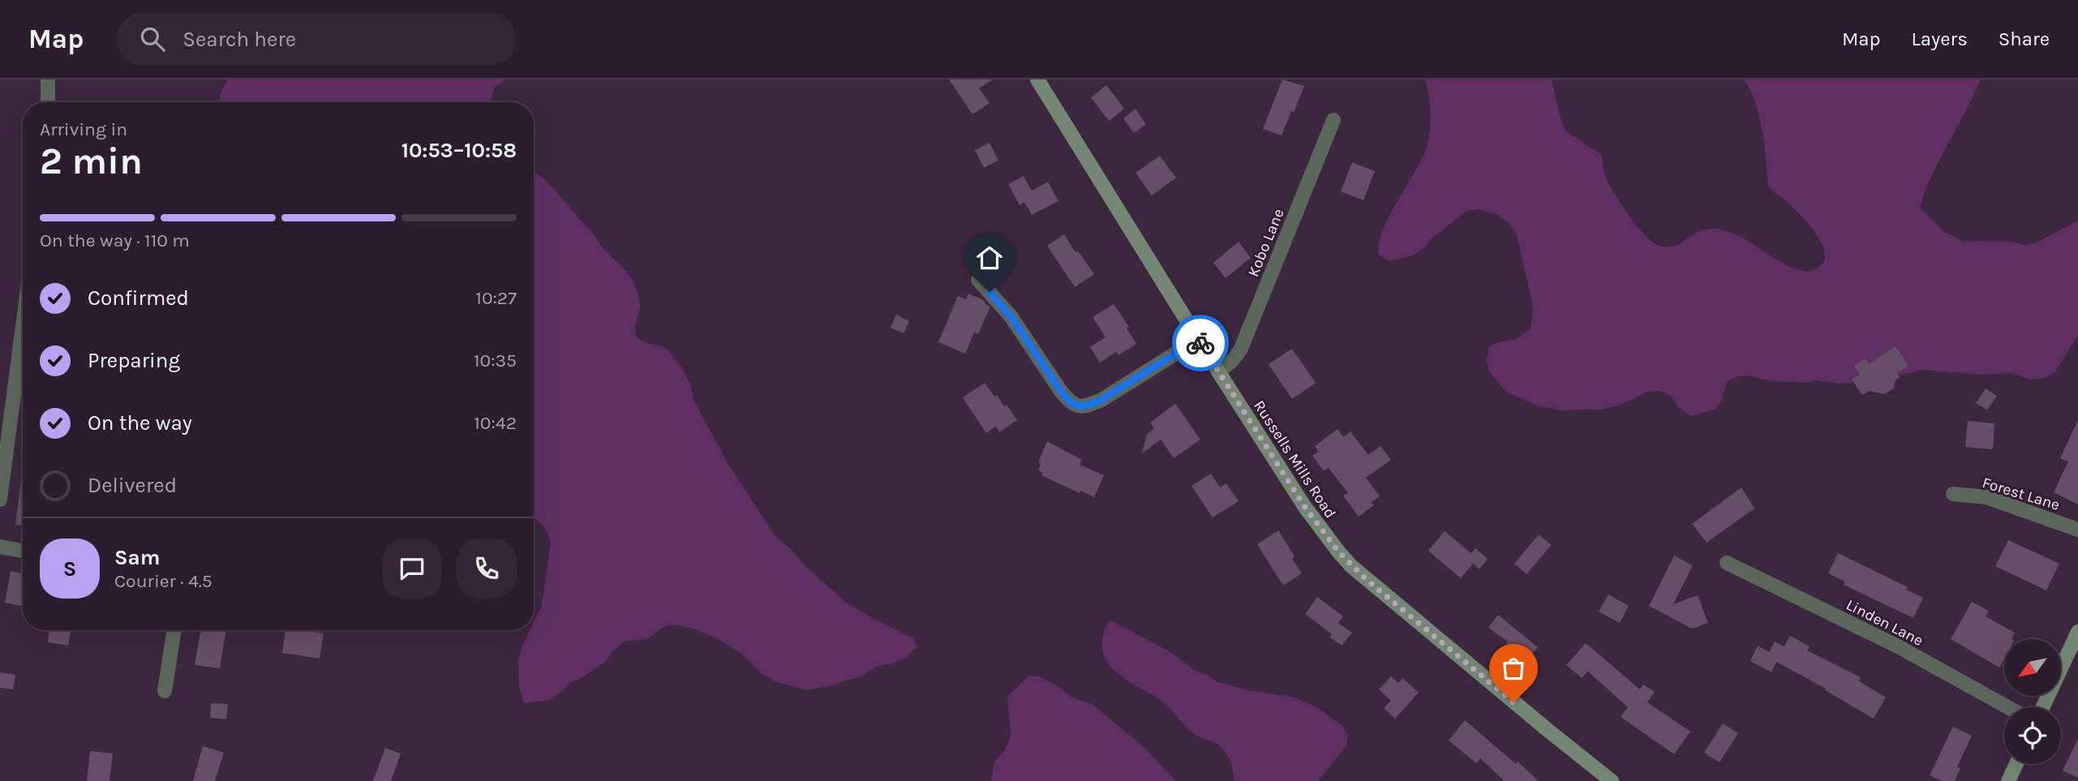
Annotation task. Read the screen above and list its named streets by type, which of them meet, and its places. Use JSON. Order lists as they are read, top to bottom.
{
  "streets": {
    "main road": ["Russells Mills Road"],
    "street": ["Kobo Lane", "Forest Lane", "Linden Lane"]
  },
  "crossings": [
    ["Kobo Lane", "Russells Mills Road"]
  ],
  "north": "bottom left",
  "page": {
    "header": "Map",
    "search": "Search here",
    "nav": ["Map", "Layers", "Share"],
    "heading": ["2 min", "Arriving in", "10:53–10:58"],
    "panel": ["Sam", "Courier · 4.5"],
    "bar": "On the way · 110 m",
    "list": [
      ["Confirmed", "10:27"],
      ["Preparing", "10:35"],
      ["On the way", "10:42"],
      "Delivered"
    ],
    "round": "S"
  }
}
